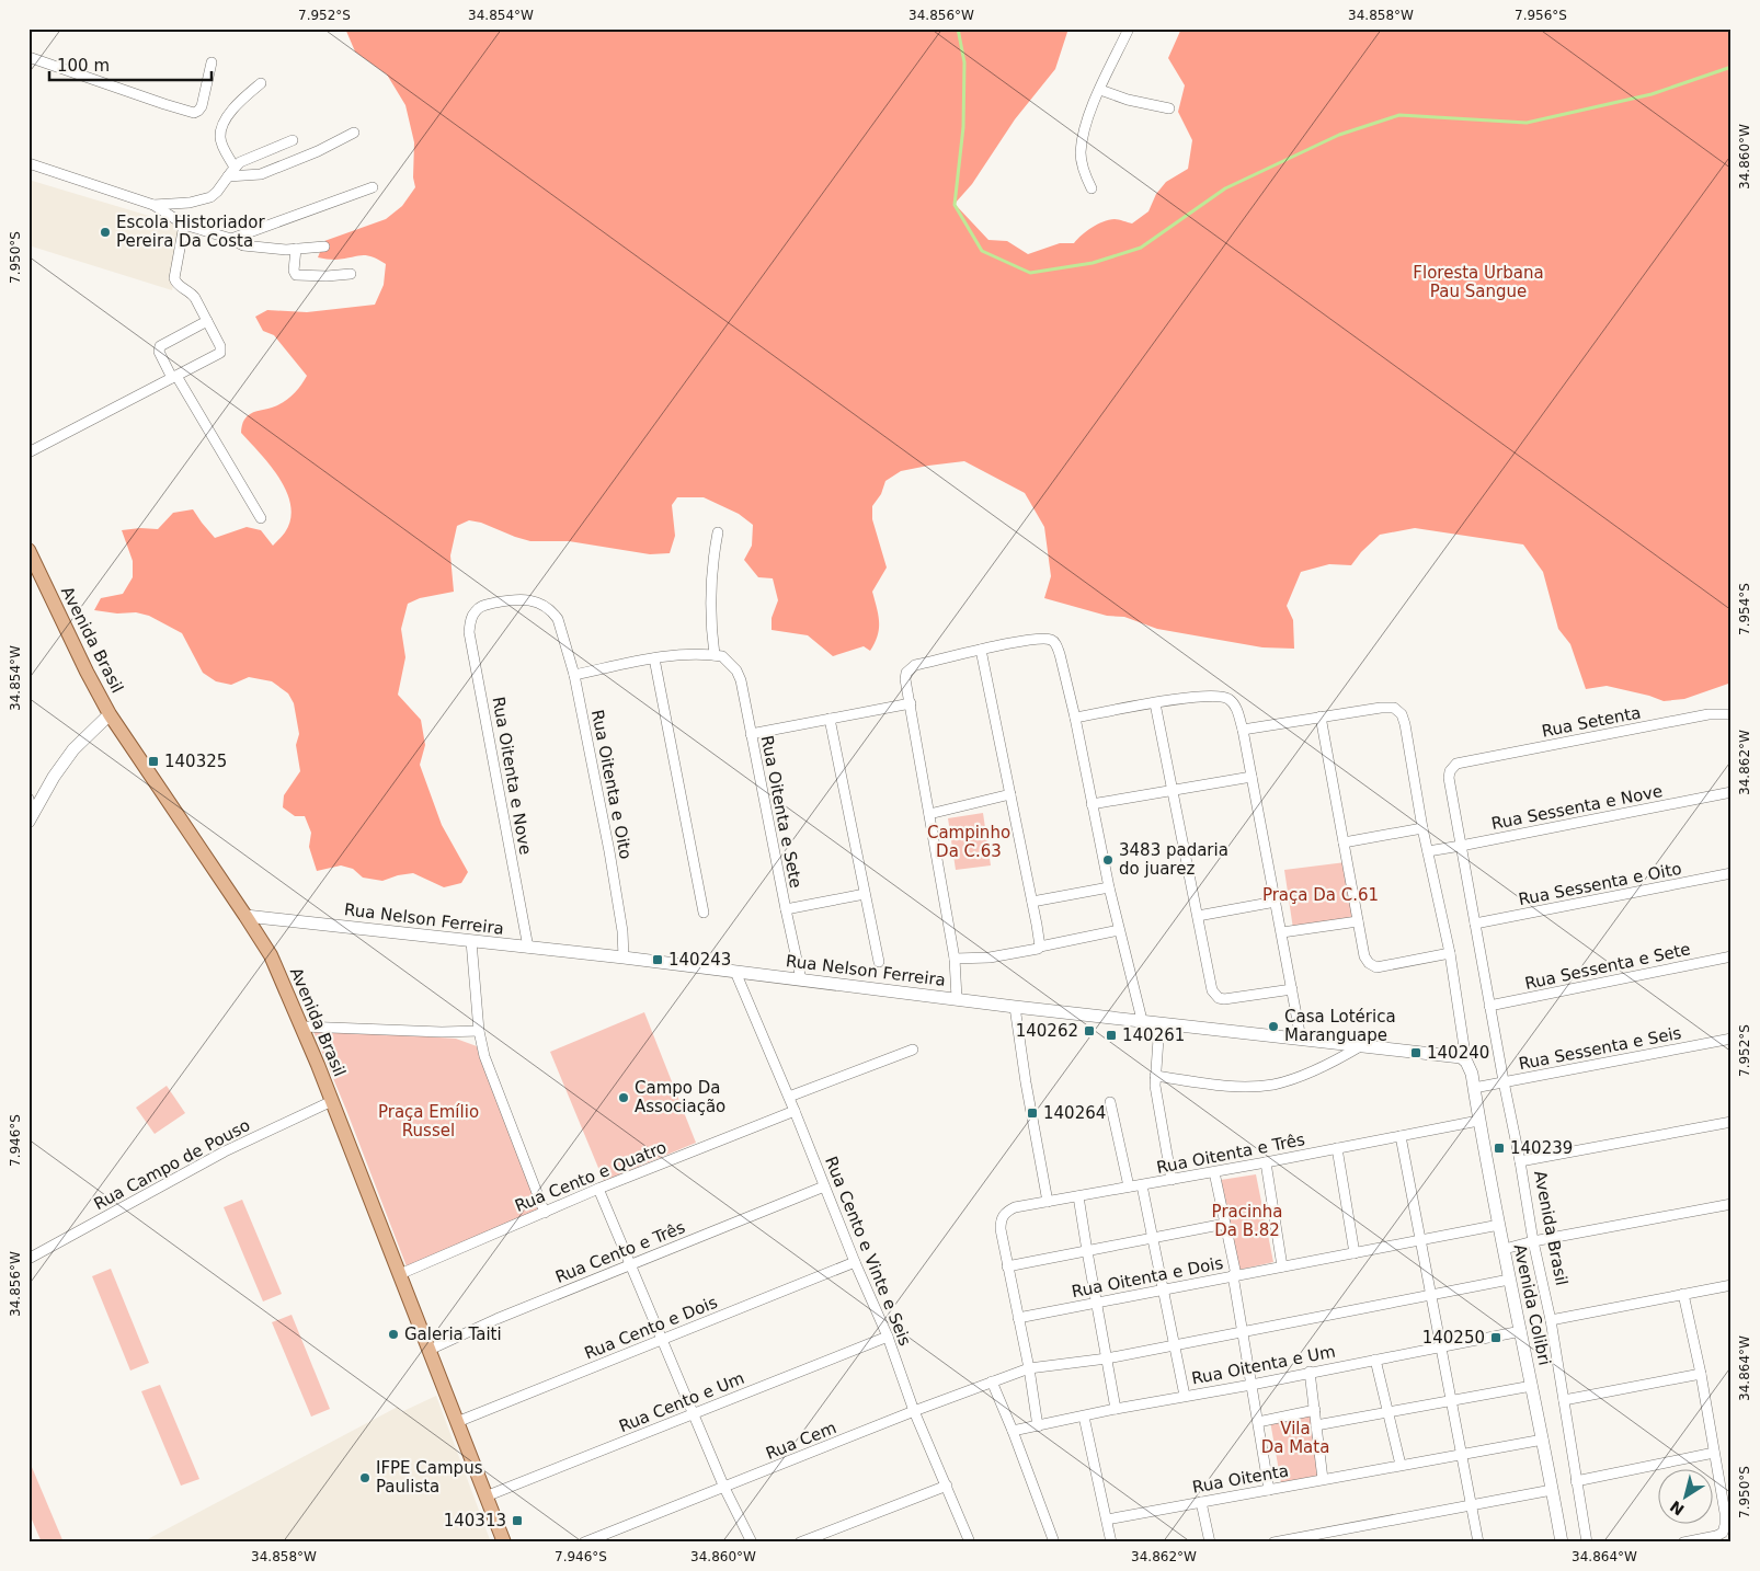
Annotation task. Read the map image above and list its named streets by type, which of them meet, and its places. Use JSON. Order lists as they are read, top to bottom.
{
  "streets": {
    "main road": ["Avenida Brasil", "Rua Nelson Ferreira", "Avenida Colibri"],
    "street": [
      "Rua Setenta",
      "Rua Oitenta e Nove",
      "Rua Oitenta e Oito",
      "Rua Sessenta e Nove",
      "Rua Oitenta e Sete",
      "Rua Sessenta e Oito",
      "Rua Sessenta e Sete",
      "Rua Sessenta e Seis",
      "Rua Oitenta e Três",
      "Rua Campo de Pouso",
      "Rua Cento e Quatro",
      "Rua Cento e Vinte e Seis",
      "Rua Cento e Três",
      "Rua Oitenta e Dois",
      "Rua Cento e Dois",
      "Rua Oitenta e Um",
      "Rua Cento e Um",
      "Rua Cem",
      "Rua Oitenta"
    ]
  },
  "crossings": [
    ["Avenida Brasil", "Rua Setenta"],
    ["Avenida Brasil", "Rua Sessenta e Nove"],
    ["Avenida Brasil", "Rua Sessenta e Oito"],
    ["Avenida Brasil", "Rua Nelson Ferreira"],
    ["Avenida Brasil", "Rua Sessenta e Sete"],
    ["Avenida Brasil", "Rua Sessenta e Seis"],
    ["Avenida Brasil", "Rua Campo de Pouso"],
    ["Avenida Brasil", "Rua Cento e Quatro"],
    ["Avenida Brasil", "Rua Cento e Três"],
    ["Avenida Brasil", "Rua Cento e Dois"],
    ["Avenida Brasil", "Rua Cento e Um"],
    ["Rua Oitenta e Nove", "Rua Oitenta e Oito"],
    ["Rua Oitenta e Nove", "Rua Nelson Ferreira"],
    ["Rua Oitenta e Oito", "Rua Nelson Ferreira"],
    ["Rua Oitenta e Sete", "Rua Nelson Ferreira"],
    ["Rua Nelson Ferreira", "Rua Cento e Vinte e Seis"],
    ["Rua Nelson Ferreira", "Avenida Colibri"],
    ["Rua Sessenta e Seis", "Avenida Colibri"],
    ["Rua Oitenta e Três", "Avenida Colibri"],
    ["Rua Cento e Quatro", "Rua Cento e Vinte e Seis"],
    ["Rua Cento e Vinte e Seis", "Rua Cento e Três"],
    ["Rua Cento e Vinte e Seis", "Rua Cento e Dois"],
    ["Rua Cento e Vinte e Seis", "Rua Cento e Um"],
    ["Rua Cento e Vinte e Seis", "Rua Cem"],
    ["Rua Oitenta e Dois", "Avenida Colibri"],
    ["Avenida Colibri", "Rua Oitenta e Um"],
    ["Avenida Colibri", "Rua Cem"],
    ["Avenida Colibri", "Rua Oitenta"]
  ],
  "parks": [
    "Floresta Urbana Pau Sangue",
    "Campinho Da C.63",
    "Praça Da C.61",
    "Praça Emílio Russel",
    "Pracinha Da B.82",
    "Vila Da Mata"
  ],
  "places": {
    "other": [
      "Escola Historiador Pereira Da Costa",
      "3483 padaria do juarez",
      "Casa Lotérica Maranguape",
      "Campo Da Associação",
      "Galeria Taiti",
      "IFPE Campus Paulista"
    ],
    "transit": [
      "140325",
      "140243",
      "140262",
      "140261",
      "140240",
      "140264",
      "140239",
      "140250",
      "140313"
    ]
  },
  "scale_bar": "100 m",
  "north": "bottom left",
  "coordinates": [
    "7.952°S",
    "34.854°W",
    "34.856°W",
    "34.858°W",
    "7.956°S",
    "34.860°W",
    "7.950°S",
    "7.954°S",
    "34.862°W",
    "7.946°S",
    "34.864°W"
  ]
}
